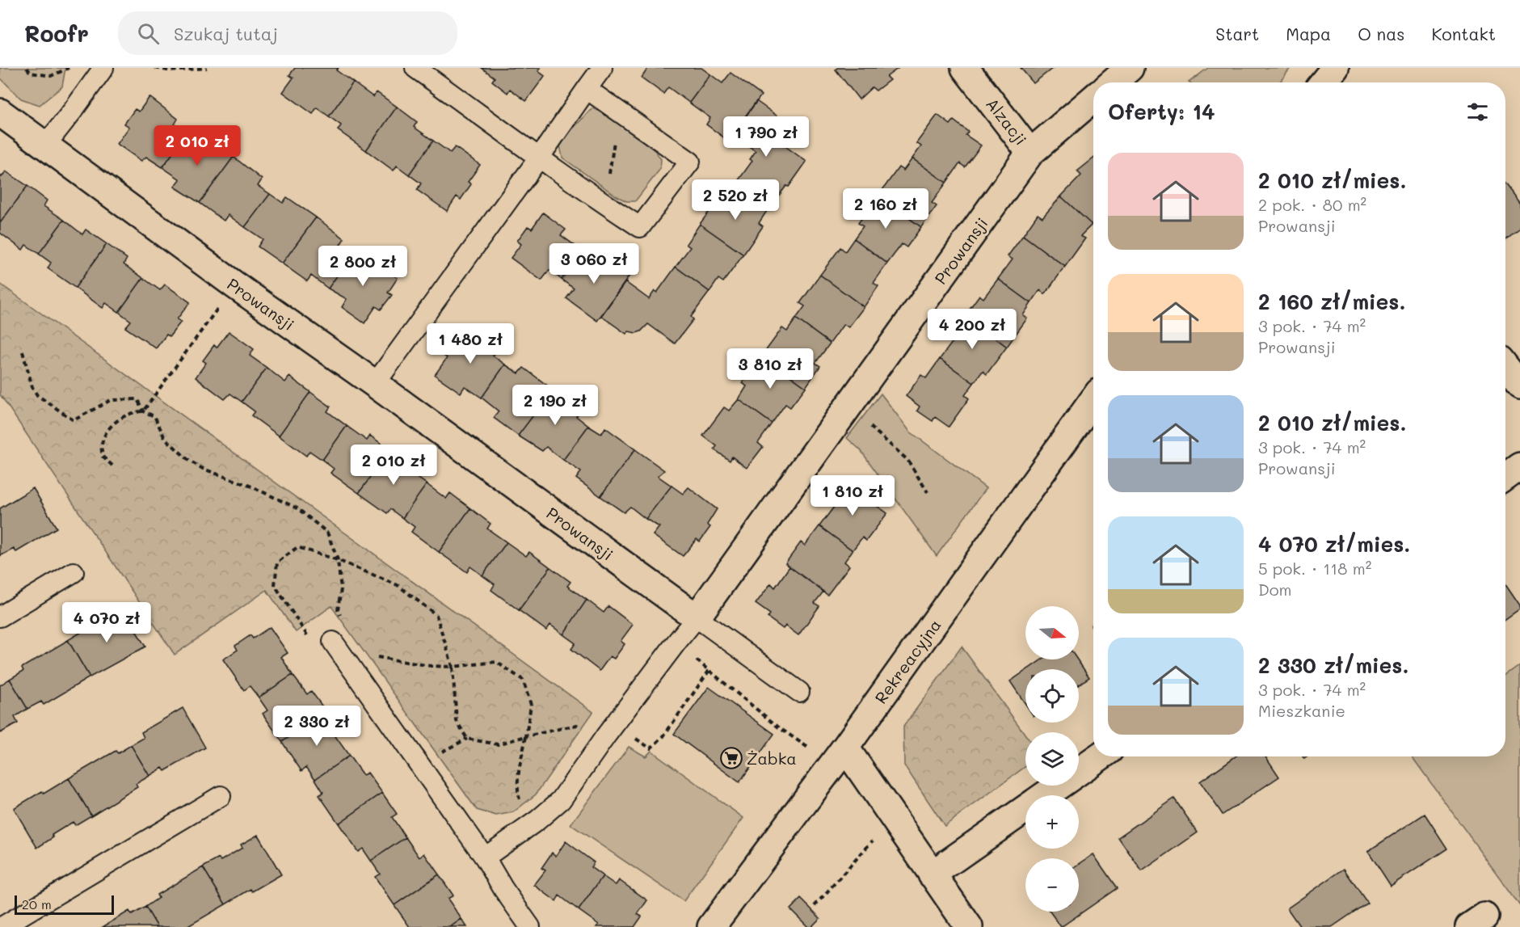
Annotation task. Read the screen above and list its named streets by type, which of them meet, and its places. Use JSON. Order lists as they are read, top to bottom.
{
  "streets": {
    "street": ["Alzacji", "Prowansji", "Rekreacyjna"]
  },
  "crossings": [
    ["Alzacji", "Prowansji"]
  ],
  "places": {
    "supermarket": ["Żabka"]
  },
  "scale_bar": "20 m",
  "north": "right",
  "page": {
    "header": "Roofr",
    "search": "Szukaj tutaj",
    "nav": [
      "Start",
      "Mapa",
      "O nas",
      "Kontakt"
    ],
    "heading": "Oferty: 14",
    "price": [
      "1 790 zł",
      "2 010 zł",
      "2 520 zł",
      "2 160 zł",
      "3 060 zł",
      "2 800 zł",
      "4 200 zł",
      "1 480 zł",
      "3 810 zł",
      "2 190 zł",
      "2 010 zł",
      "1 810 zł",
      "4 070 zł",
      "2 330 zł"
    ],
    "list": [
      {
        "name": "2 010 zł/mies.",
        "note": "2 pok. · 80 m² · Prowansji"
      },
      {
        "name": "2 160 zł/mies.",
        "note": "3 pok. · 74 m² · Prowansji"
      },
      {
        "name": "2 010 zł/mies.",
        "note": "3 pok. · 74 m² · Prowansji"
      },
      {
        "name": "4 070 zł/mies.",
        "note": "5 pok. · 118 m² · Dom"
      },
      {
        "name": "2 330 zł/mies.",
        "note": "3 pok. · 74 m² · Mieszkanie"
      }
    ],
    "map_buttons": ["+", "−"],
    "scale": "20 m"
  }
}
